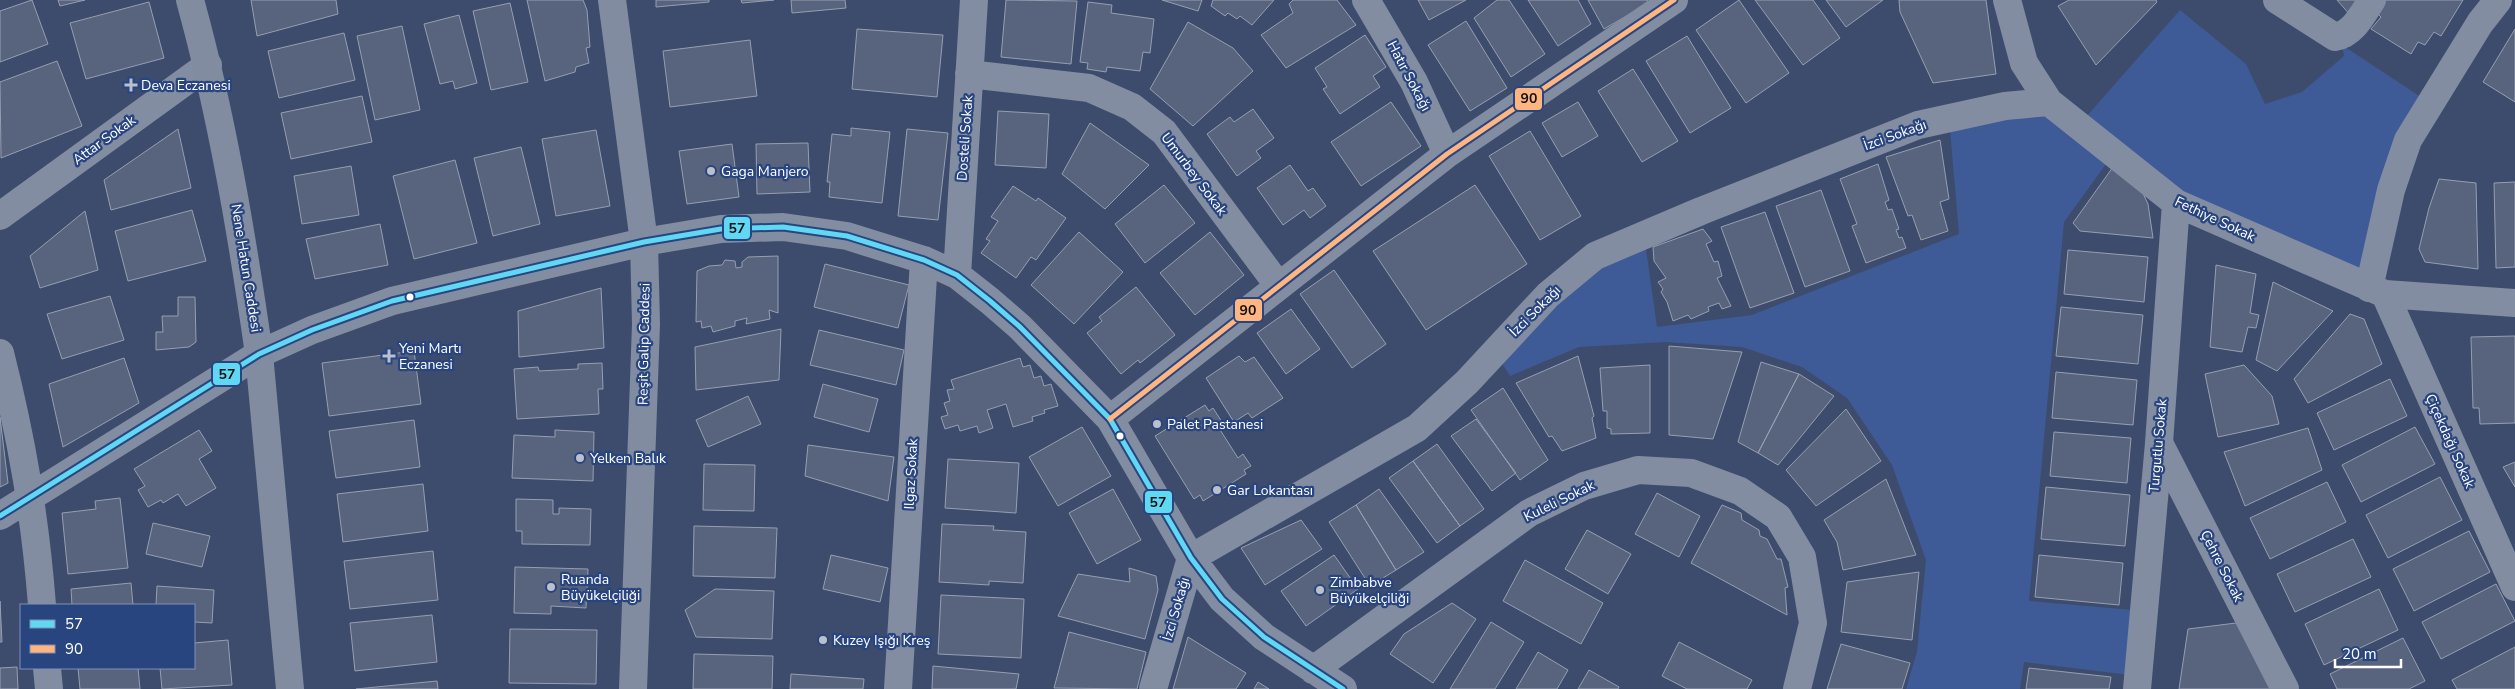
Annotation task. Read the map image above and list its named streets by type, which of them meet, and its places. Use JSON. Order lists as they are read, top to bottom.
{
  "streets": {
    "main road": ["Nene Hatun Caddesi", "Reşit Galip Caddesi"],
    "street": [
      "Hatır Sokağı",
      "İzci Sokağı",
      "Dosteli Sokak",
      "Attar Sokak",
      "Umurbey Sokak",
      "Fethiye Sokak",
      "Çiçekdağı Sokak",
      "Turgutlu Sokak",
      "Ilgaz Sokak",
      "Kuleli Sokak",
      "Çehre Sokak"
    ]
  },
  "crossings": [
    ["İzci Sokağı", "Fethiye Sokak"],
    ["Dosteli Sokak", "Umurbey Sokak"],
    ["Attar Sokak", "Nene Hatun Caddesi"],
    ["Fethiye Sokak", "Çiçekdağı Sokak"],
    ["Fethiye Sokak", "Turgutlu Sokak"],
    ["Turgutlu Sokak", "Çehre Sokak"]
  ],
  "places": {
    "health": ["Deva Eczanesi", "Yeni Martı Eczanesi"],
    "other": [
      "Gaga Manjero",
      "Palet Pastanesi",
      "Yelken Balık",
      "Gar Lokantası",
      "Ruanda Büyükelçiliği",
      "Zimbabve Büyükelçiliği",
      "Kuzey Işığı Kreş"
    ]
  },
  "lines": ["transit line 90", "transit line 57"],
  "legend": ["57", "90"],
  "scale_bar": "20 m"
}
